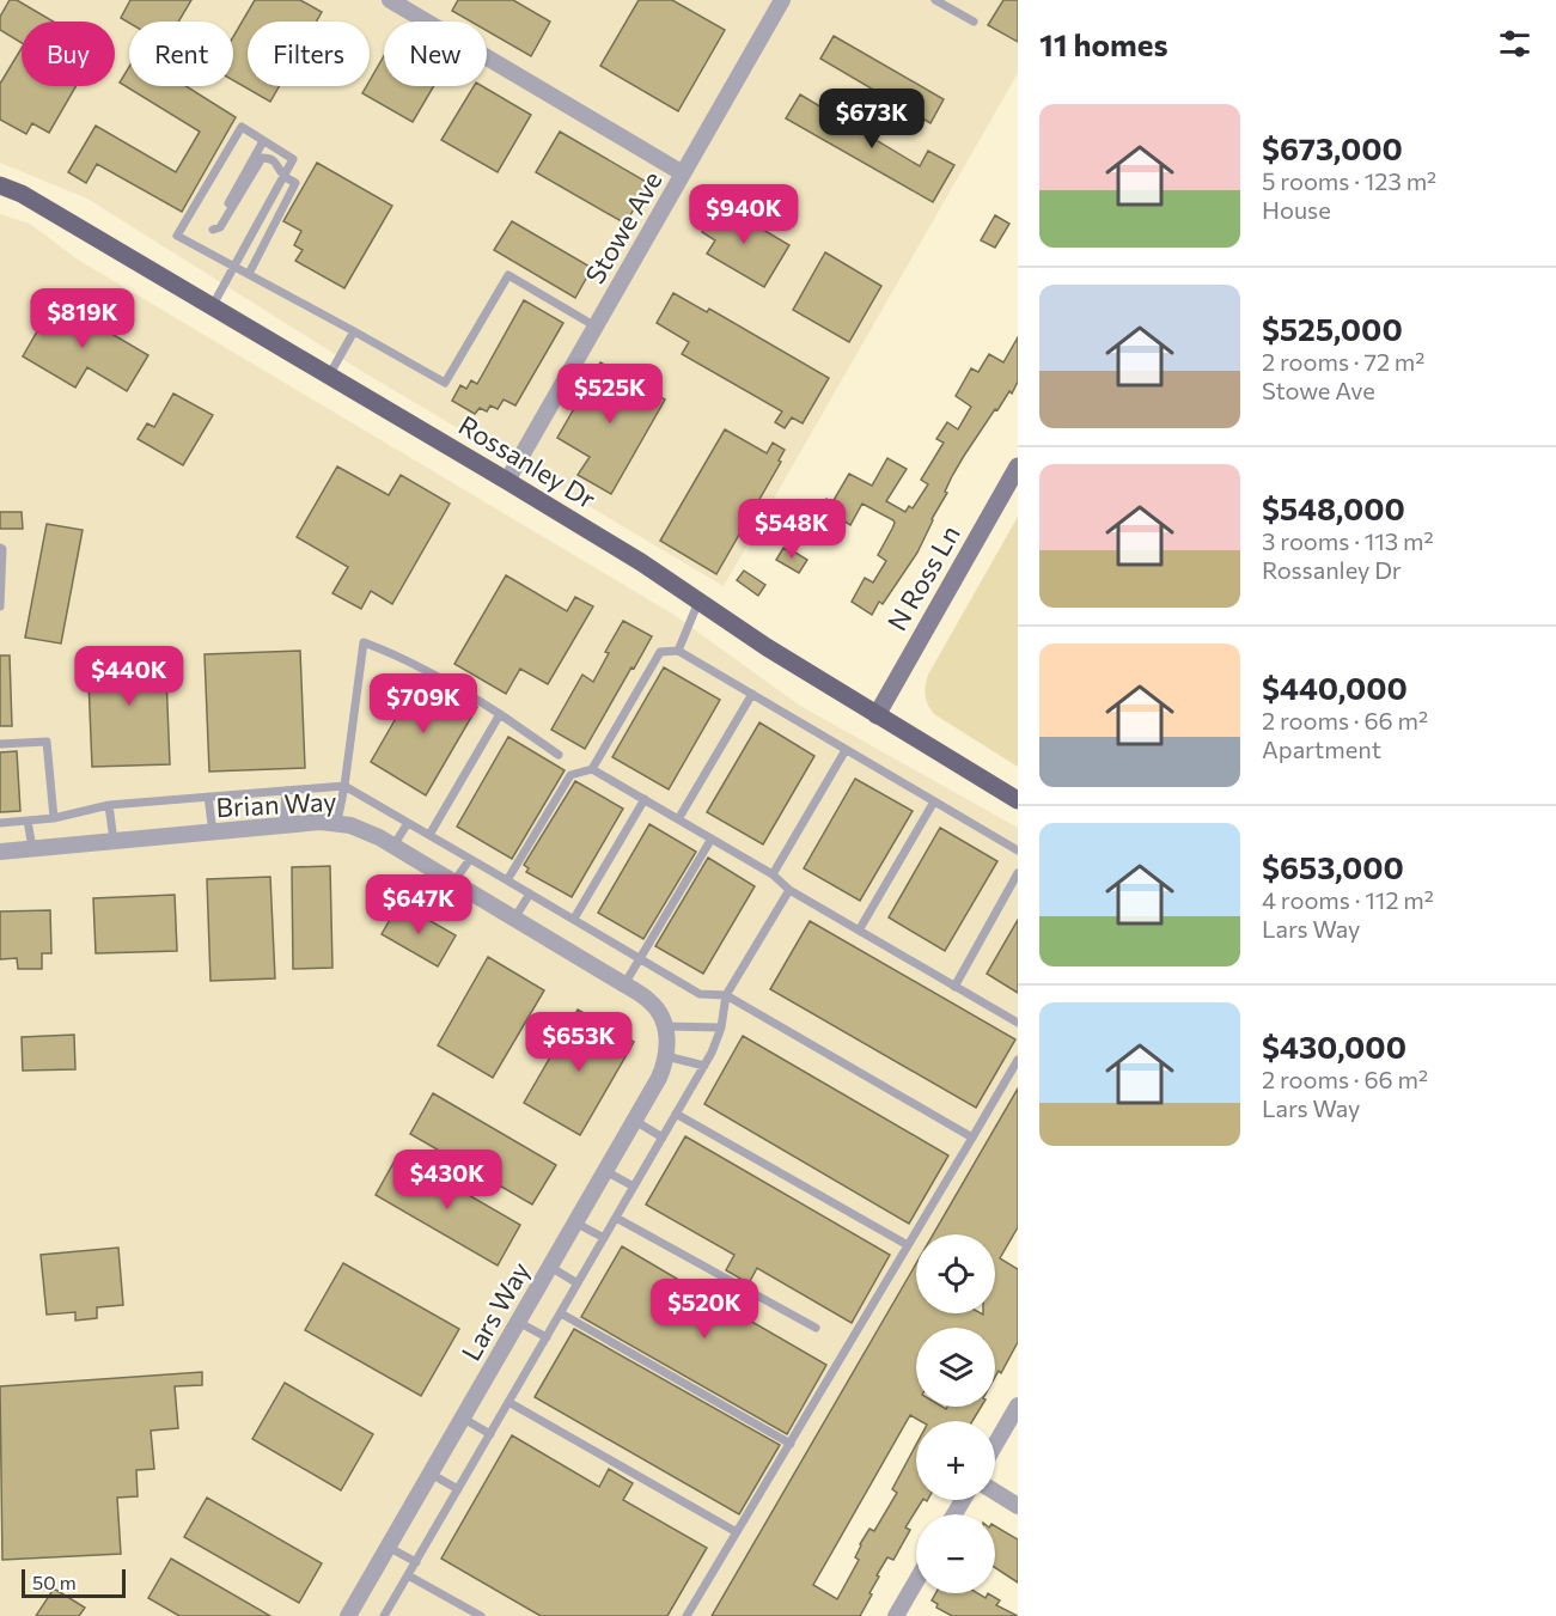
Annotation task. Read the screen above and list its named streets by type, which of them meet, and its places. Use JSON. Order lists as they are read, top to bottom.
{
  "streets": {
    "main road": ["Rossanley Dr", "N Ross Ln"],
    "street": ["Stowe Ave", "Brian Way", "Lars Way"]
  },
  "crossings": [
    ["Stowe Ave", "Rossanley Dr"],
    ["Rossanley Dr", "N Ross Ln"],
    ["Brian Way", "Lars Way"]
  ],
  "scale_bar": "50 m",
  "page": {
    "heading": "11 homes",
    "chip": [
      "Buy",
      "Rent",
      "Filters",
      "New"
    ],
    "list": [
      {
        "name": "$673,000",
        "note": "5 rooms · 123 m² · House"
      },
      {
        "name": "$525,000",
        "note": "2 rooms · 72 m² · Stowe Ave"
      },
      {
        "name": "$548,000",
        "note": "3 rooms · 113 m² · Rossanley Dr"
      },
      {
        "name": "$440,000",
        "note": "2 rooms · 66 m² · Apartment"
      },
      {
        "name": "$653,000",
        "note": "4 rooms · 112 m² · Lars Way"
      },
      {
        "name": "$430,000",
        "note": "2 rooms · 66 m² · Lars Way"
      }
    ],
    "price": [
      "$673K",
      "$940K",
      "$819K",
      "$525K",
      "$548K",
      "$440K",
      "$709K",
      "$647K",
      "$653K",
      "$430K",
      "$520K"
    ],
    "map_buttons": ["+", "−"],
    "scale": "50 m"
  }
}
